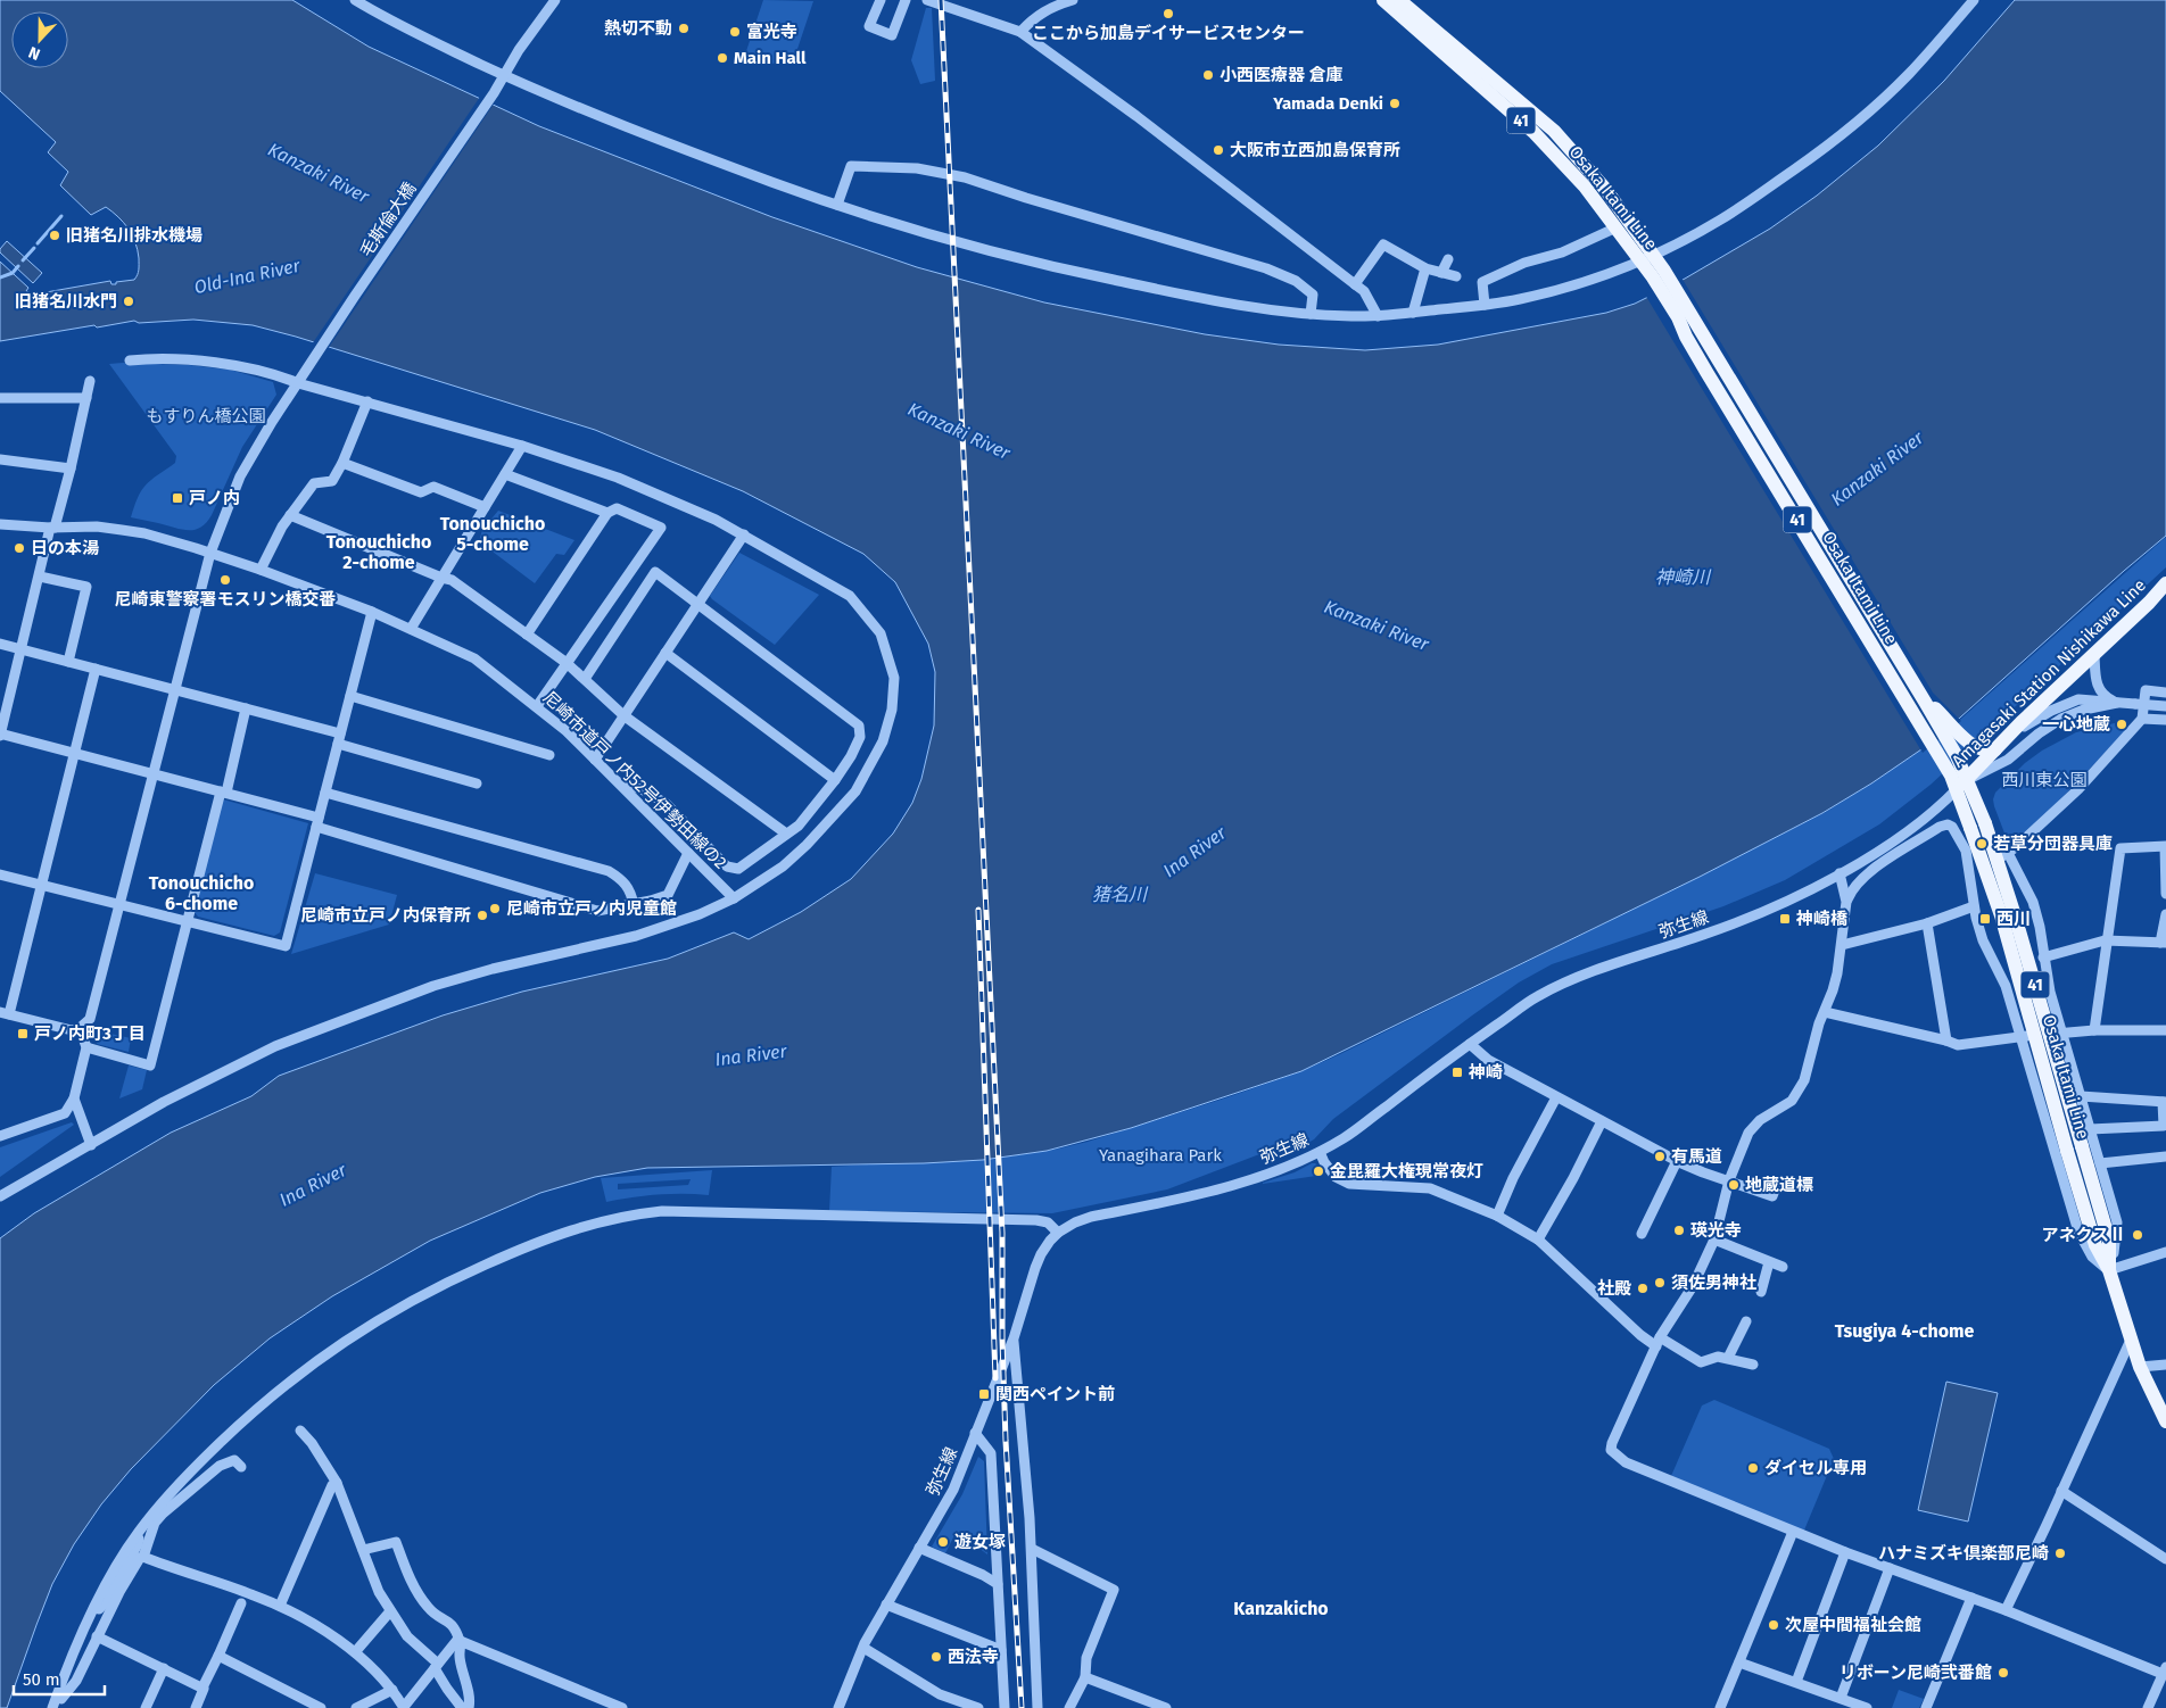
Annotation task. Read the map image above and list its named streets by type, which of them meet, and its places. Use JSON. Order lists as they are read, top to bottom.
{
  "streets": {
    "main road": ["41", "Osaka Itami Line", "Amagasaki Station Nishikawa Line"],
    "street": ["毛斯倫大橋", "尼崎市道戸ノ内52号伊勢田線の2", "弥生線"]
  },
  "crossings": [
    ["Osaka Itami Line", "Amagasaki Station Nishikawa Line"],
    ["Osaka Itami Line", "弥生線"],
    ["毛斯倫大橋", "尼崎市道戸ノ内52号伊勢田線の2"],
    ["Amagasaki Station Nishikawa Line", "弥生線"]
  ],
  "districts": [
    "Tonouchicho 5-chome",
    "Tonouchicho 2-chome",
    "Tonouchicho 6-chome",
    "Tsugiya 4-chome",
    "Kanzakicho"
  ],
  "water": [
    "Kanzaki River",
    "Old-Ina River",
    "神崎川",
    "Ina River",
    "猪名川"
  ],
  "parks": ["もすりん橋公園", "西川東公園", "Yanagihara Park"],
  "places": {
    "other": [
      "ここから加島デイサービスセンター",
      "熱切不動",
      "富光寺",
      "Main Hall",
      "小西医療器 倉庫",
      "Yamada Denki",
      "大阪市立西加島保育所",
      "旧猪名川排水機場",
      "旧猪名川水門",
      "日の本湯",
      "尼崎東警察署モスリン橋交番",
      "一心地蔵",
      "若草分団器具庫",
      "尼崎市立戸ノ内児童館",
      "尼崎市立戸ノ内保育所",
      "有馬道",
      "金毘羅大権現常夜灯",
      "地蔵道標",
      "瑛光寺",
      "アネクスⅡ",
      "須佐男神社",
      "社殿",
      "ダイセル専用",
      "遊女塚",
      "ハナミズキ倶楽部尼崎",
      "次屋中間福祉会館",
      "西法寺",
      "リボーン尼崎弐番館"
    ],
    "transit": [
      "戸ノ内",
      "神崎橋",
      "西川",
      "戸ノ内町3丁目",
      "神崎",
      "関西ペイント前"
    ]
  },
  "scale_bar": "50 m",
  "north": "bottom"
}
